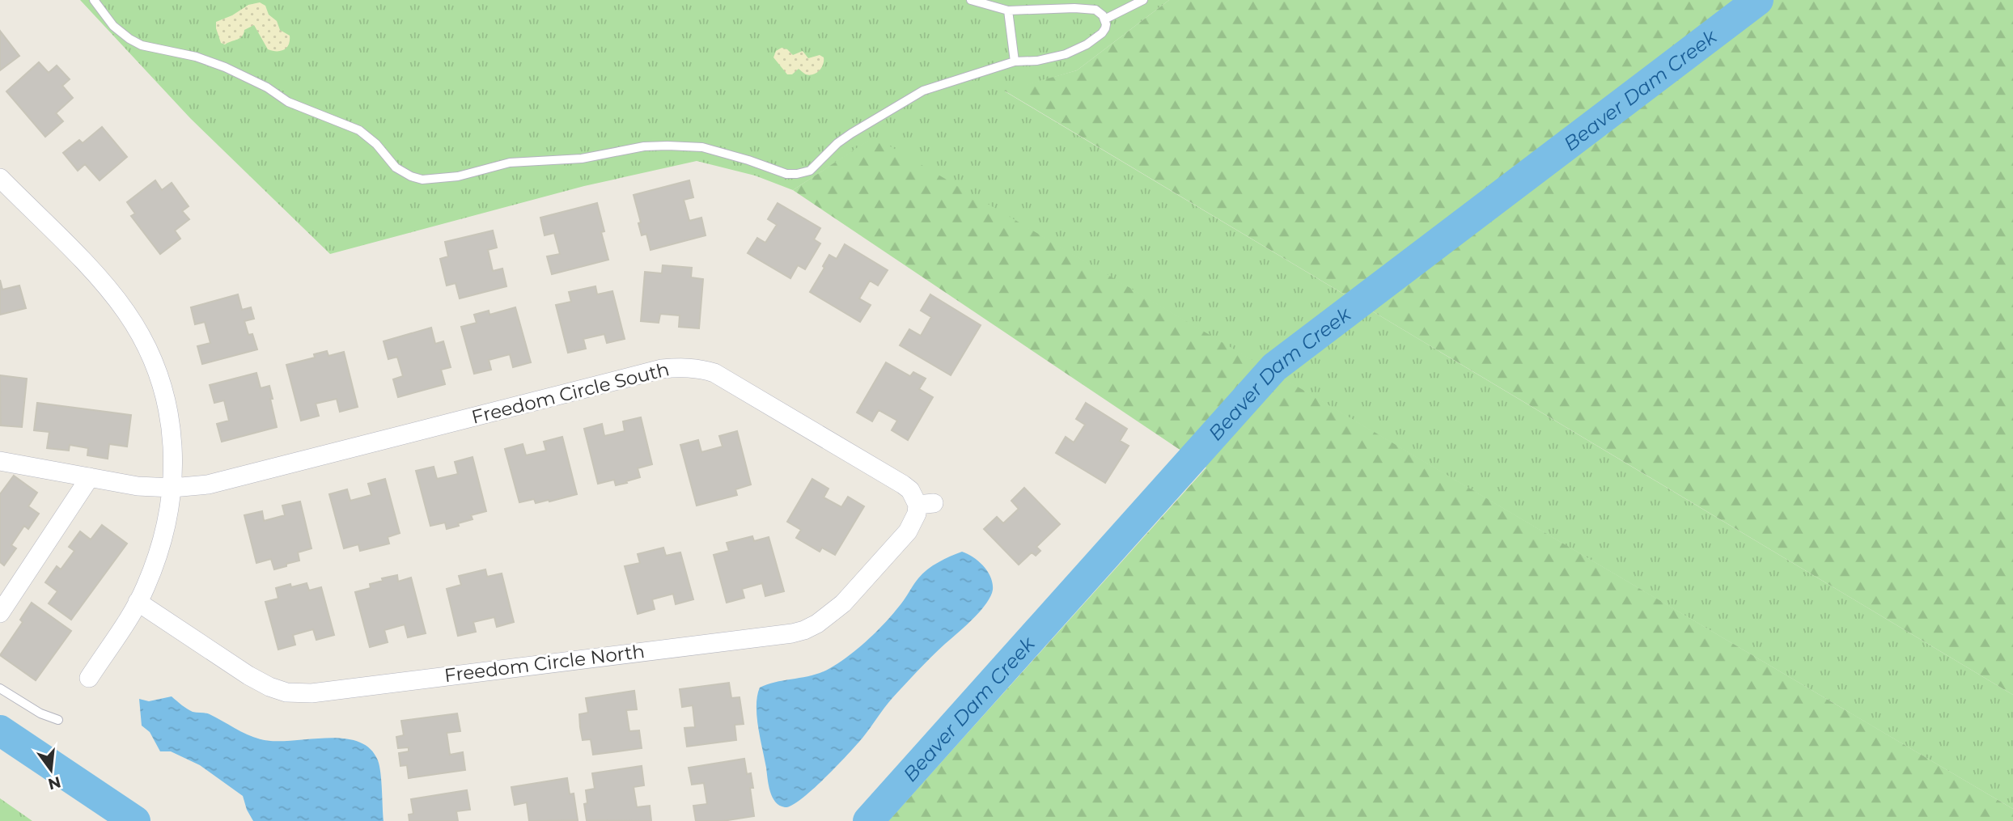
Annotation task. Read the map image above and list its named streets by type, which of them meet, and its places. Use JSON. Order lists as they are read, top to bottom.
{
  "streets": {
    "street": ["Freedom Circle South", "Freedom Circle North"]
  },
  "crossings": [
    ["Freedom Circle South", "Freedom Circle North"]
  ],
  "water": ["Beaver Dam Creek"],
  "north": "bottom"
}
